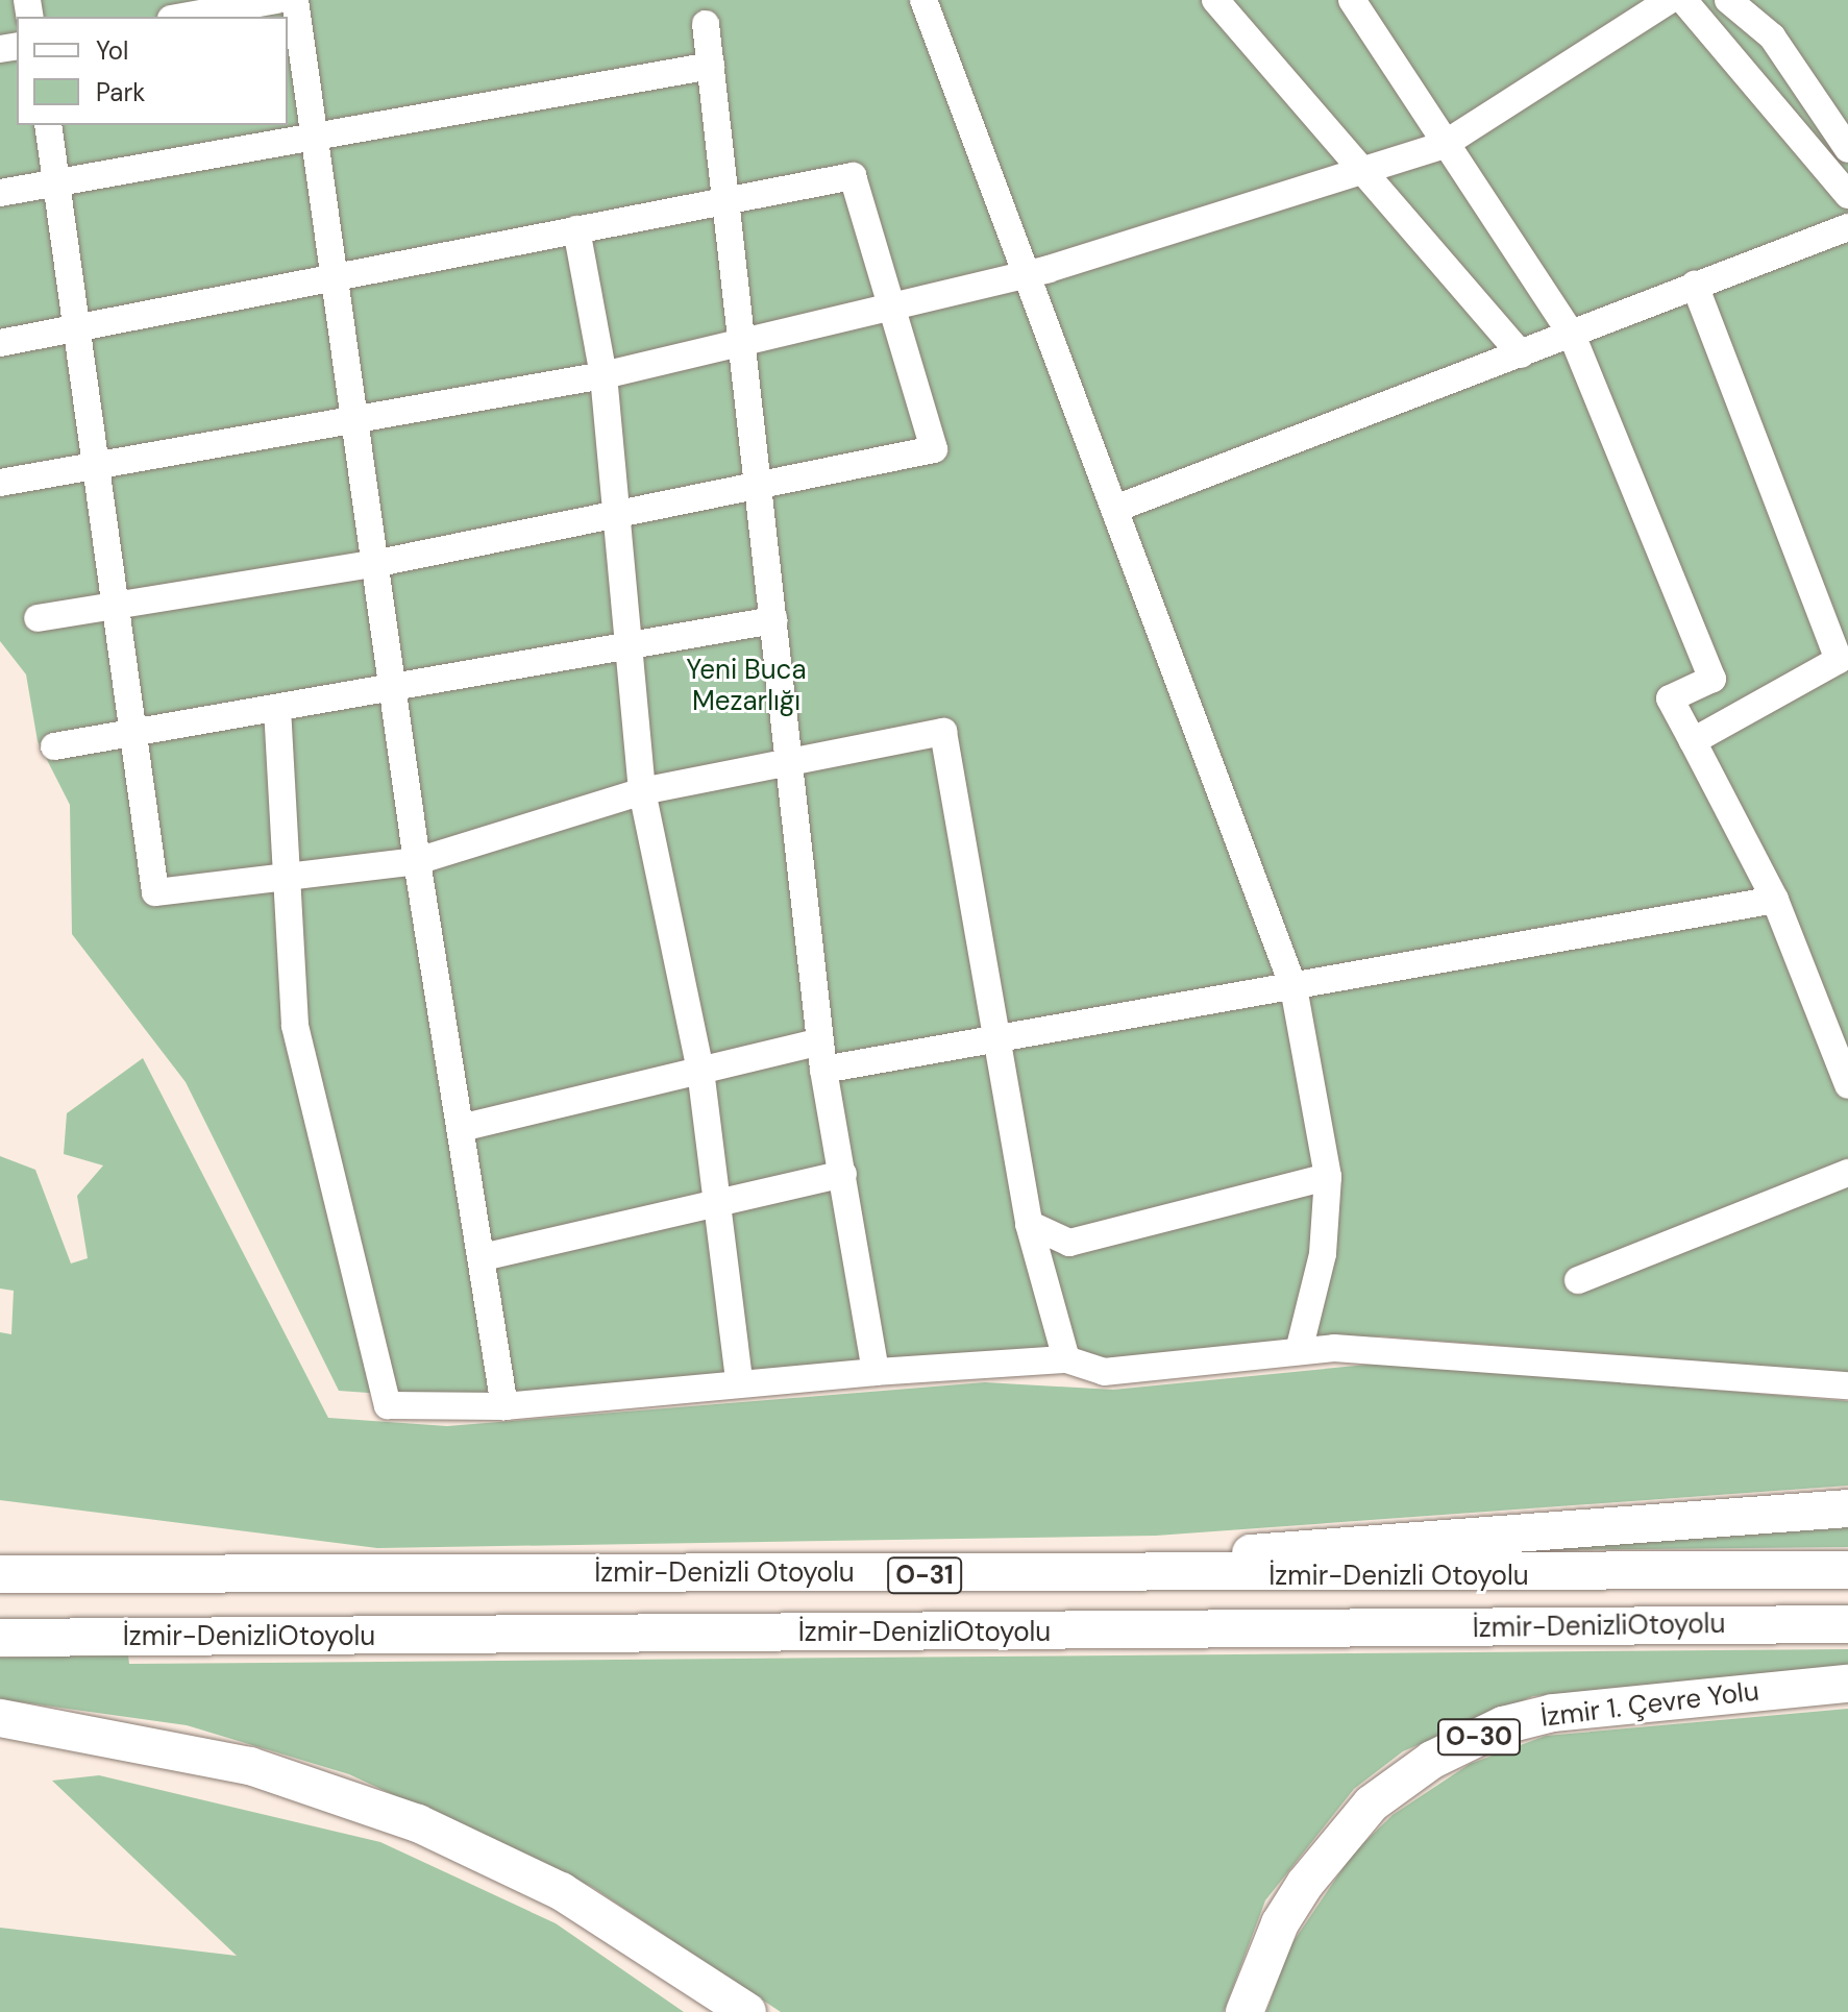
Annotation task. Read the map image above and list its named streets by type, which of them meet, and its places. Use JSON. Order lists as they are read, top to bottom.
{
  "streets": {
    "highway": [
      "İzmir-Denizli Otoyolu",
      "O-31",
      "İzmir-DenizliOtoyolu",
      "İzmir 1. Çevre Yolu",
      "O-30"
    ]
  },
  "parks": ["Yeni Buca Mezarlığı"],
  "legend": ["Yol", "Park"]
}
